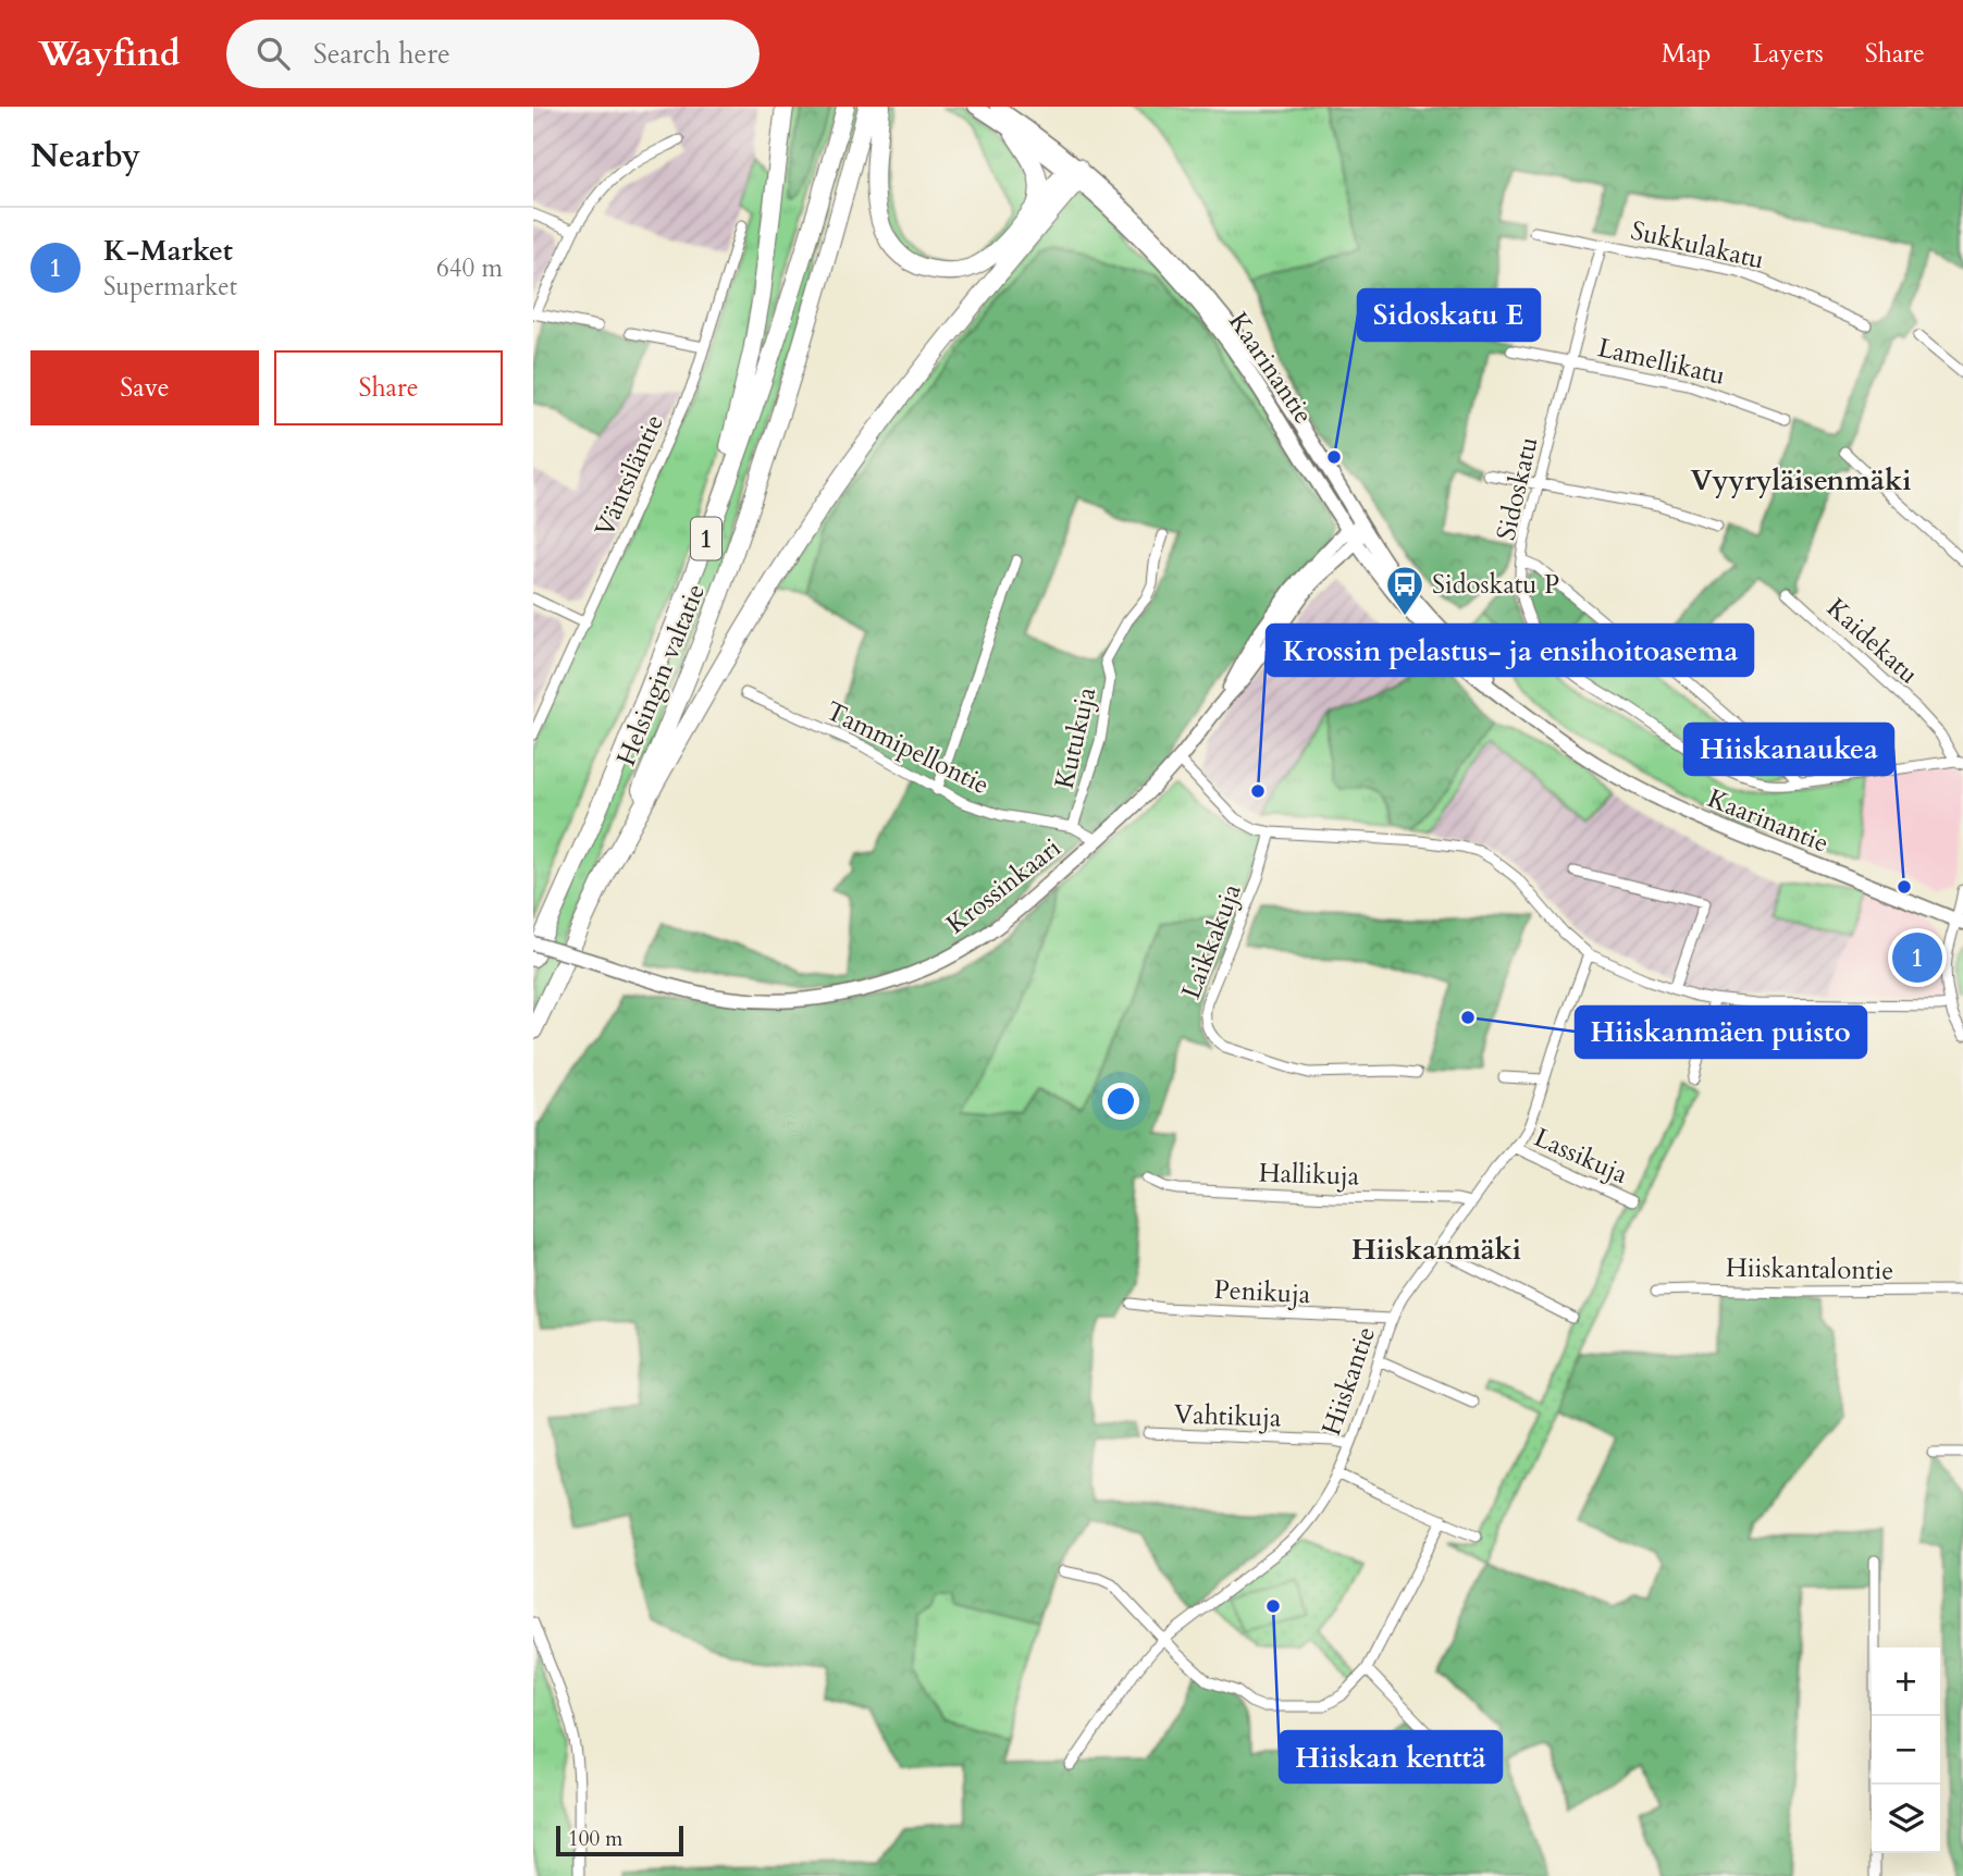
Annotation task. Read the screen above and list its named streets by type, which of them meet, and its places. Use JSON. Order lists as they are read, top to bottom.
{
  "streets": {
    "highway": ["1", "Helsingin valtatie"],
    "main road": ["Kaarinantie", "Krossinkaari"],
    "street": [
      "Sukkulakatu",
      "Lamellikatu",
      "Väntsiläntie",
      "Sidoskatu",
      "Kaidekatu",
      "Kutukuja",
      "Tammipellontie",
      "Laikkakuja",
      "Lassikuja",
      "Hallikuja",
      "Hiiskantalontie",
      "Penikuja",
      "Hiiskantie",
      "Vahtikuja"
    ]
  },
  "crossings": [
    ["Sukkulakatu", "Sidoskatu"],
    ["Lamellikatu", "Sidoskatu"],
    ["Kaarinantie", "Krossinkaari"],
    ["Sidoskatu", "Kaidekatu"],
    ["Kutukuja", "Tammipellontie"],
    ["Tammipellontie", "Krossinkaari"],
    ["Lassikuja", "Hiiskantie"],
    ["Hallikuja", "Hiiskantie"],
    ["Penikuja", "Hiiskantie"],
    ["Hiiskantie", "Vahtikuja"]
  ],
  "districts": ["Vyyryläisenmäki", "Hiiskanmäki"],
  "places": {
    "other": [
      "Sidoskatu E",
      "Krossin pelastus- ja ensihoitoasema",
      "Hiiskanaukea",
      "Hiiskanmäen puisto",
      "Hiiskan kenttä"
    ],
    "bus stop": ["Sidoskatu P"]
  },
  "scale_bar": "100 m",
  "page": {
    "header": "Wayfind",
    "search": "Search here",
    "nav": ["Map", "Layers", "Share"],
    "heading": "Nearby",
    "list": [
      {
        "mark": "1",
        "name": "K-Market",
        "note": "Supermarket",
        "value": "640 m"
      }
    ],
    "buttons": ["Save", "Share"],
    "pins": "1",
    "map_buttons": ["+", "−"],
    "scale": "100 m"
  }
}
